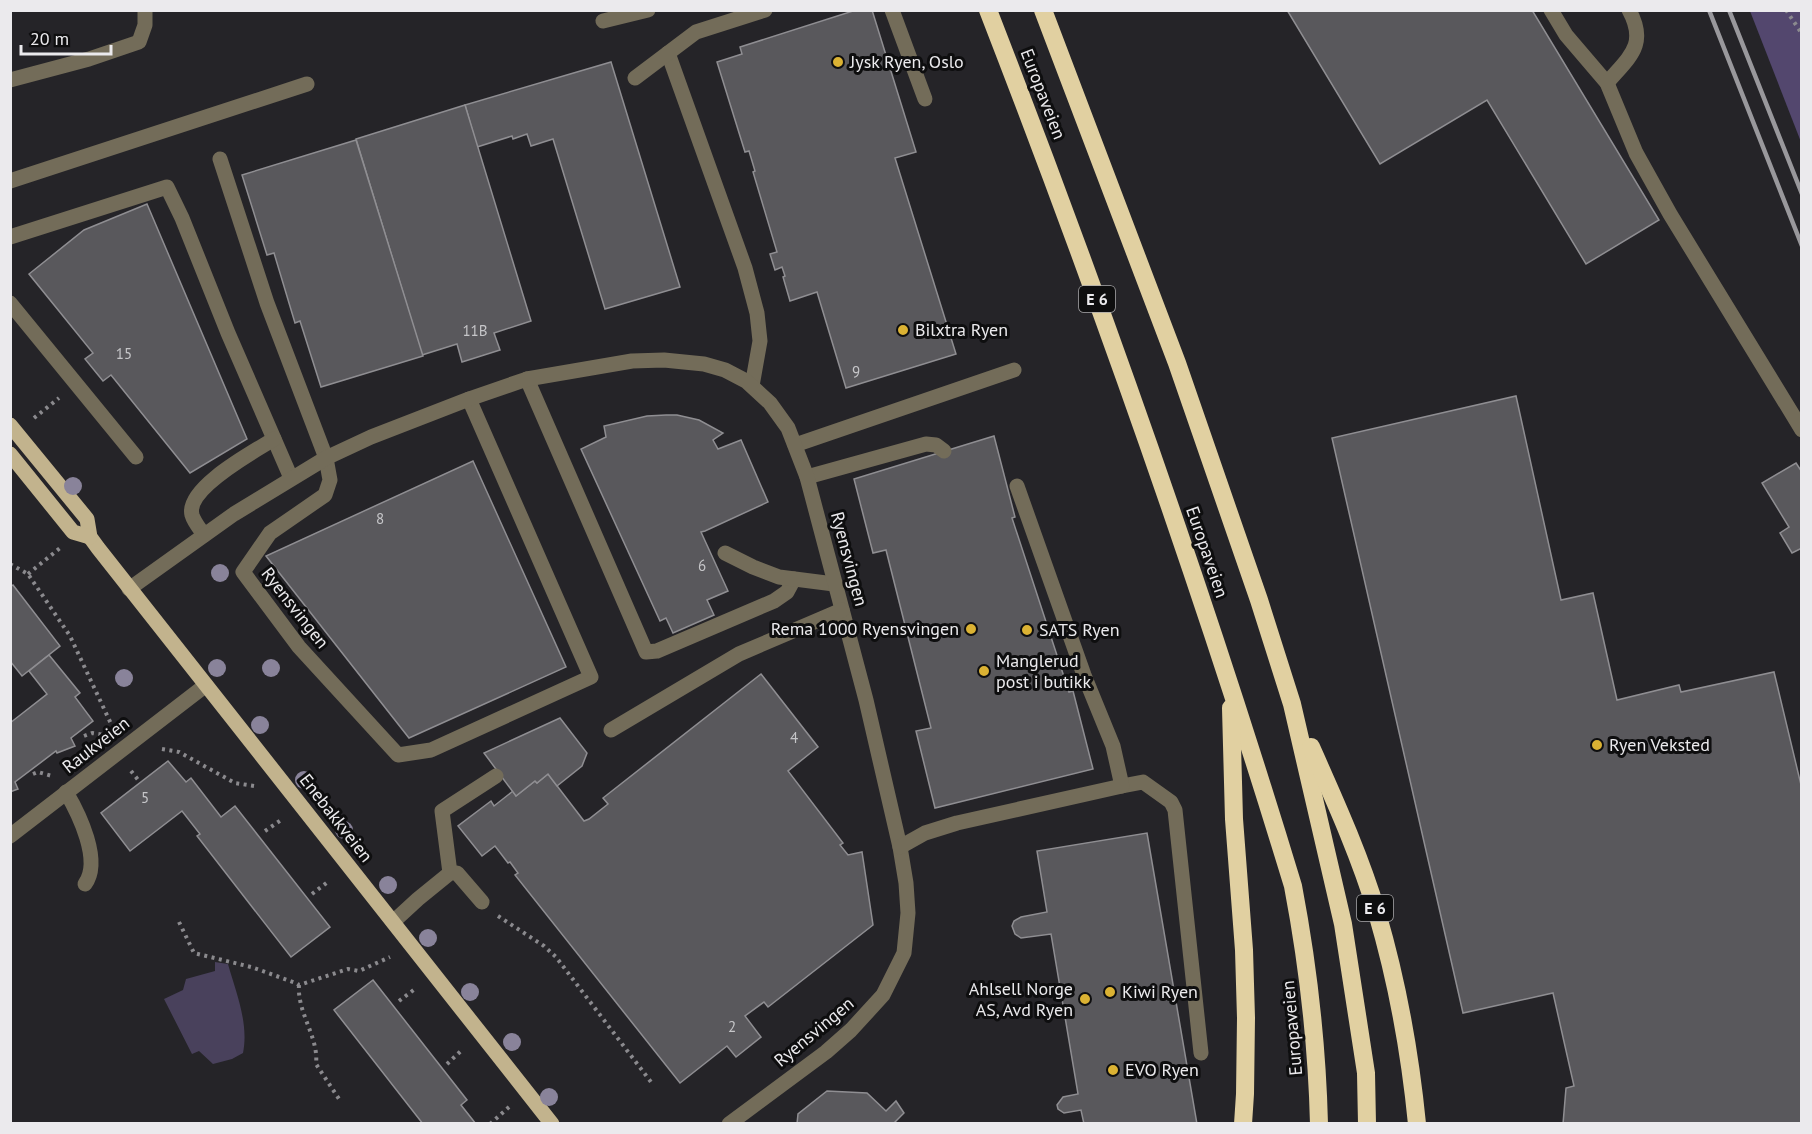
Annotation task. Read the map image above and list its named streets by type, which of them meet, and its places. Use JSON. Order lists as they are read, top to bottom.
{
  "streets": {
    "highway": ["Europaveien", "E 6"],
    "main road": ["Enebakkveien"],
    "street": ["Ryensvingen", "Raukveien"]
  },
  "crossings": [
    ["Europaveien", "E 6"],
    ["Ryensvingen", "Enebakkveien"],
    ["Raukveien", "Enebakkveien"]
  ],
  "places": [
    "Jysk Ryen, Oslo",
    "Bilxtra Ryen",
    "Rema 1000 Ryensvingen",
    "SATS Ryen",
    "Manglerud post i butikk",
    "Ryen Veksted",
    "Kiwi Ryen",
    "Ahlsell Norge AS, Avd Ryen",
    "EVO Ryen"
  ],
  "house_numbers": [
    "11B",
    "15",
    "9",
    "8",
    "6",
    "4",
    "5",
    "2"
  ],
  "scale_bar": "20 m"
}
